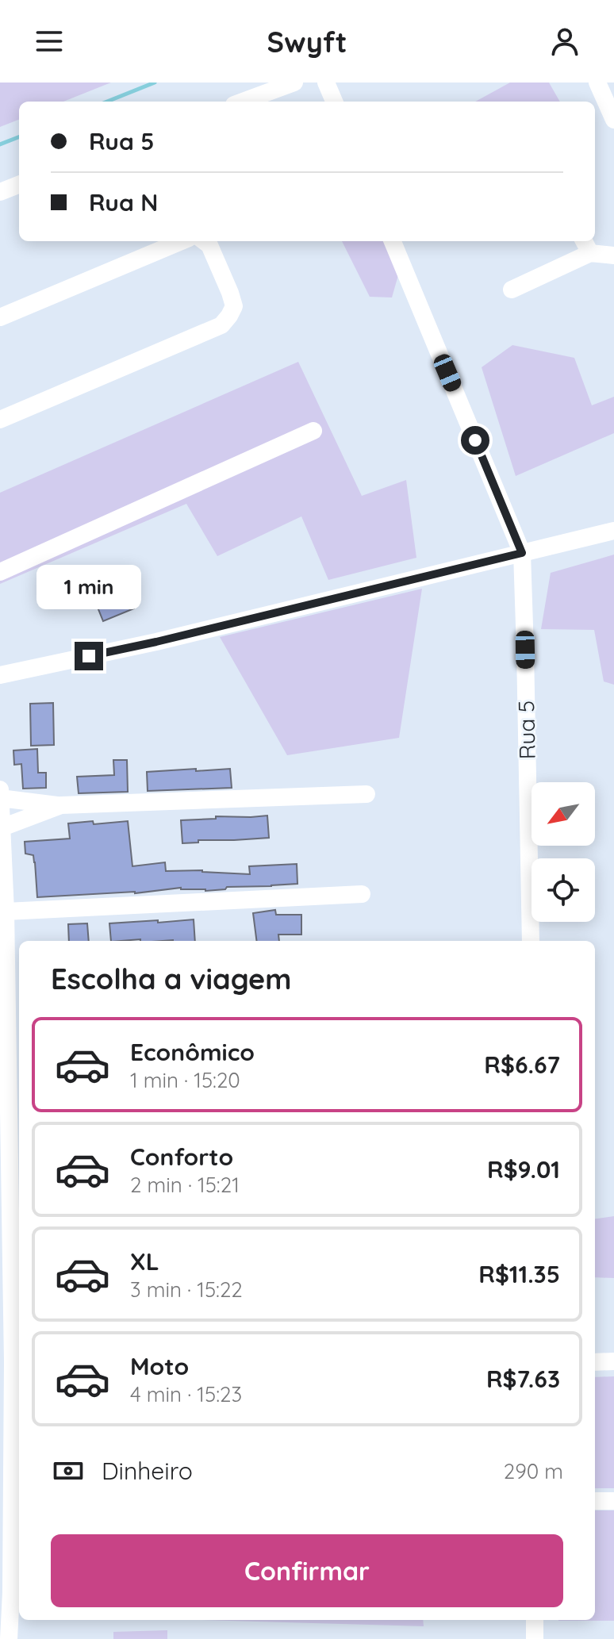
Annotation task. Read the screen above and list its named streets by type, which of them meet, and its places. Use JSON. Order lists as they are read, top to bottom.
{
  "streets": {
    "street": ["Rua 5"]
  },
  "north": "bottom left",
  "page": {
    "header": "Swyft",
    "banner": ["Rua 5", "Rua N"],
    "bubble": "1 min",
    "heading": "Escolha a viagem",
    "list": [
      {
        "name": "Econômico",
        "note": "1 min · 15:20",
        "value": "R$6.67"
      },
      {
        "name": "Conforto",
        "note": "2 min · 15:21",
        "value": "R$9.01"
      },
      {
        "name": "XL",
        "note": "3 min · 15:22",
        "value": "R$11.35"
      },
      {
        "name": "Moto",
        "note": "4 min · 15:23",
        "value": "R$7.63"
      }
    ],
    "pay": ["Dinheiro", "290 m"],
    "buttons": "Confirmar"
  }
}
